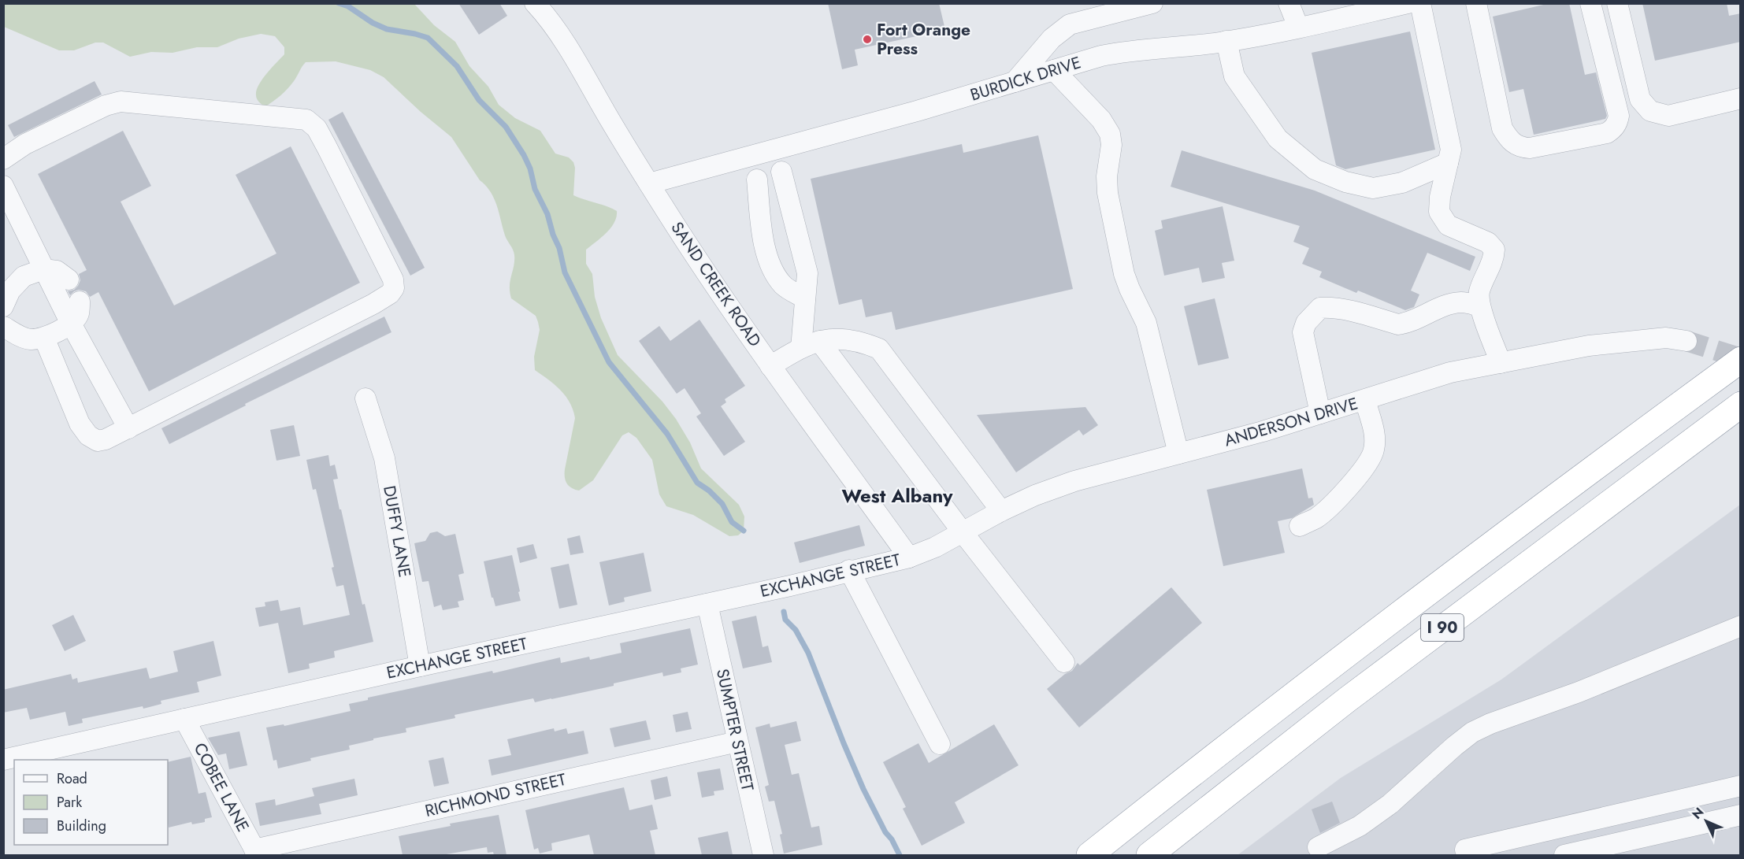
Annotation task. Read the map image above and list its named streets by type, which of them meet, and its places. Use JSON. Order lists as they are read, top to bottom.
{
  "streets": {
    "highway": ["I 90"],
    "street": [
      "BURDICK DRIVE",
      "SAND CREEK ROAD",
      "ANDERSON DRIVE",
      "DUFFY LANE",
      "EXCHANGE STREET",
      "SUMPTER STREET",
      "COBEE LANE",
      "RICHMOND STREET"
    ]
  },
  "crossings": [
    ["BURDICK DRIVE", "SAND CREEK ROAD"],
    ["SAND CREEK ROAD", "ANDERSON DRIVE"],
    ["SAND CREEK ROAD", "EXCHANGE STREET"],
    ["ANDERSON DRIVE", "EXCHANGE STREET"],
    ["DUFFY LANE", "EXCHANGE STREET"],
    ["EXCHANGE STREET", "SUMPTER STREET"],
    ["EXCHANGE STREET", "COBEE LANE"],
    ["SUMPTER STREET", "RICHMOND STREET"],
    ["COBEE LANE", "RICHMOND STREET"]
  ],
  "districts": ["West Albany"],
  "places": ["Fort Orange Press"],
  "legend": ["Road", "Park", "Building"],
  "north": "top left"
}
